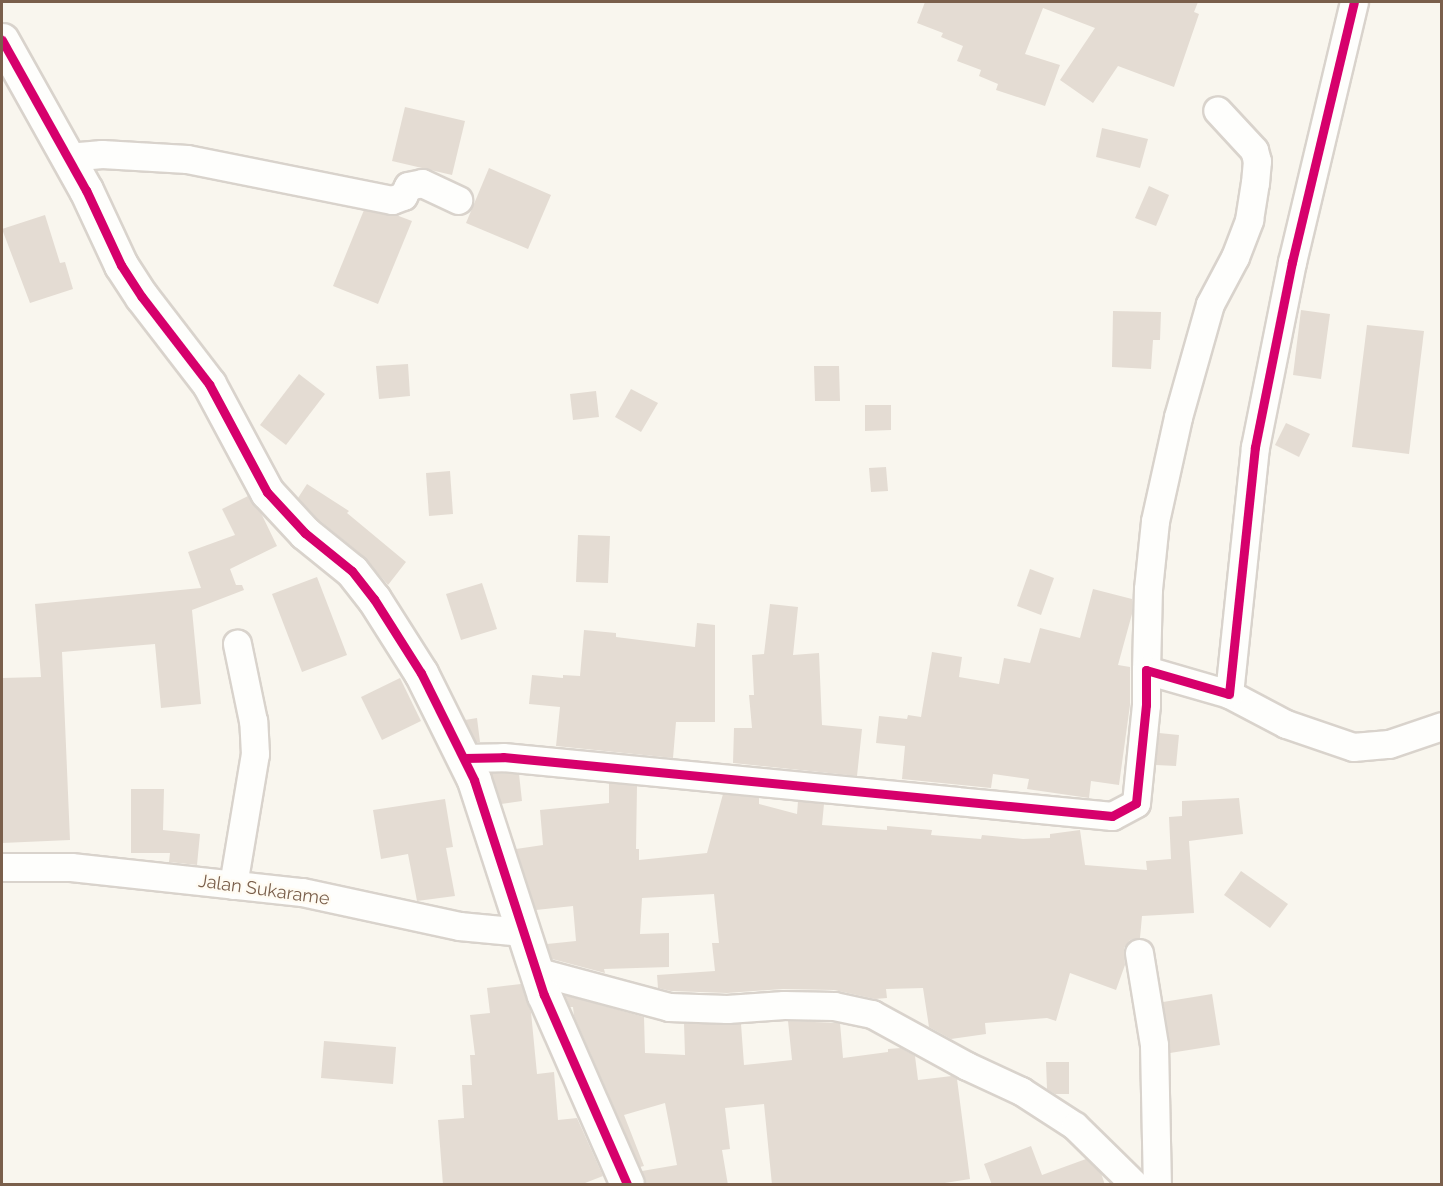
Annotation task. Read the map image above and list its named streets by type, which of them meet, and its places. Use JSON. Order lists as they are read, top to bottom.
{
  "streets": {
    "street": ["Jalan Sukarame"]
  }
}
